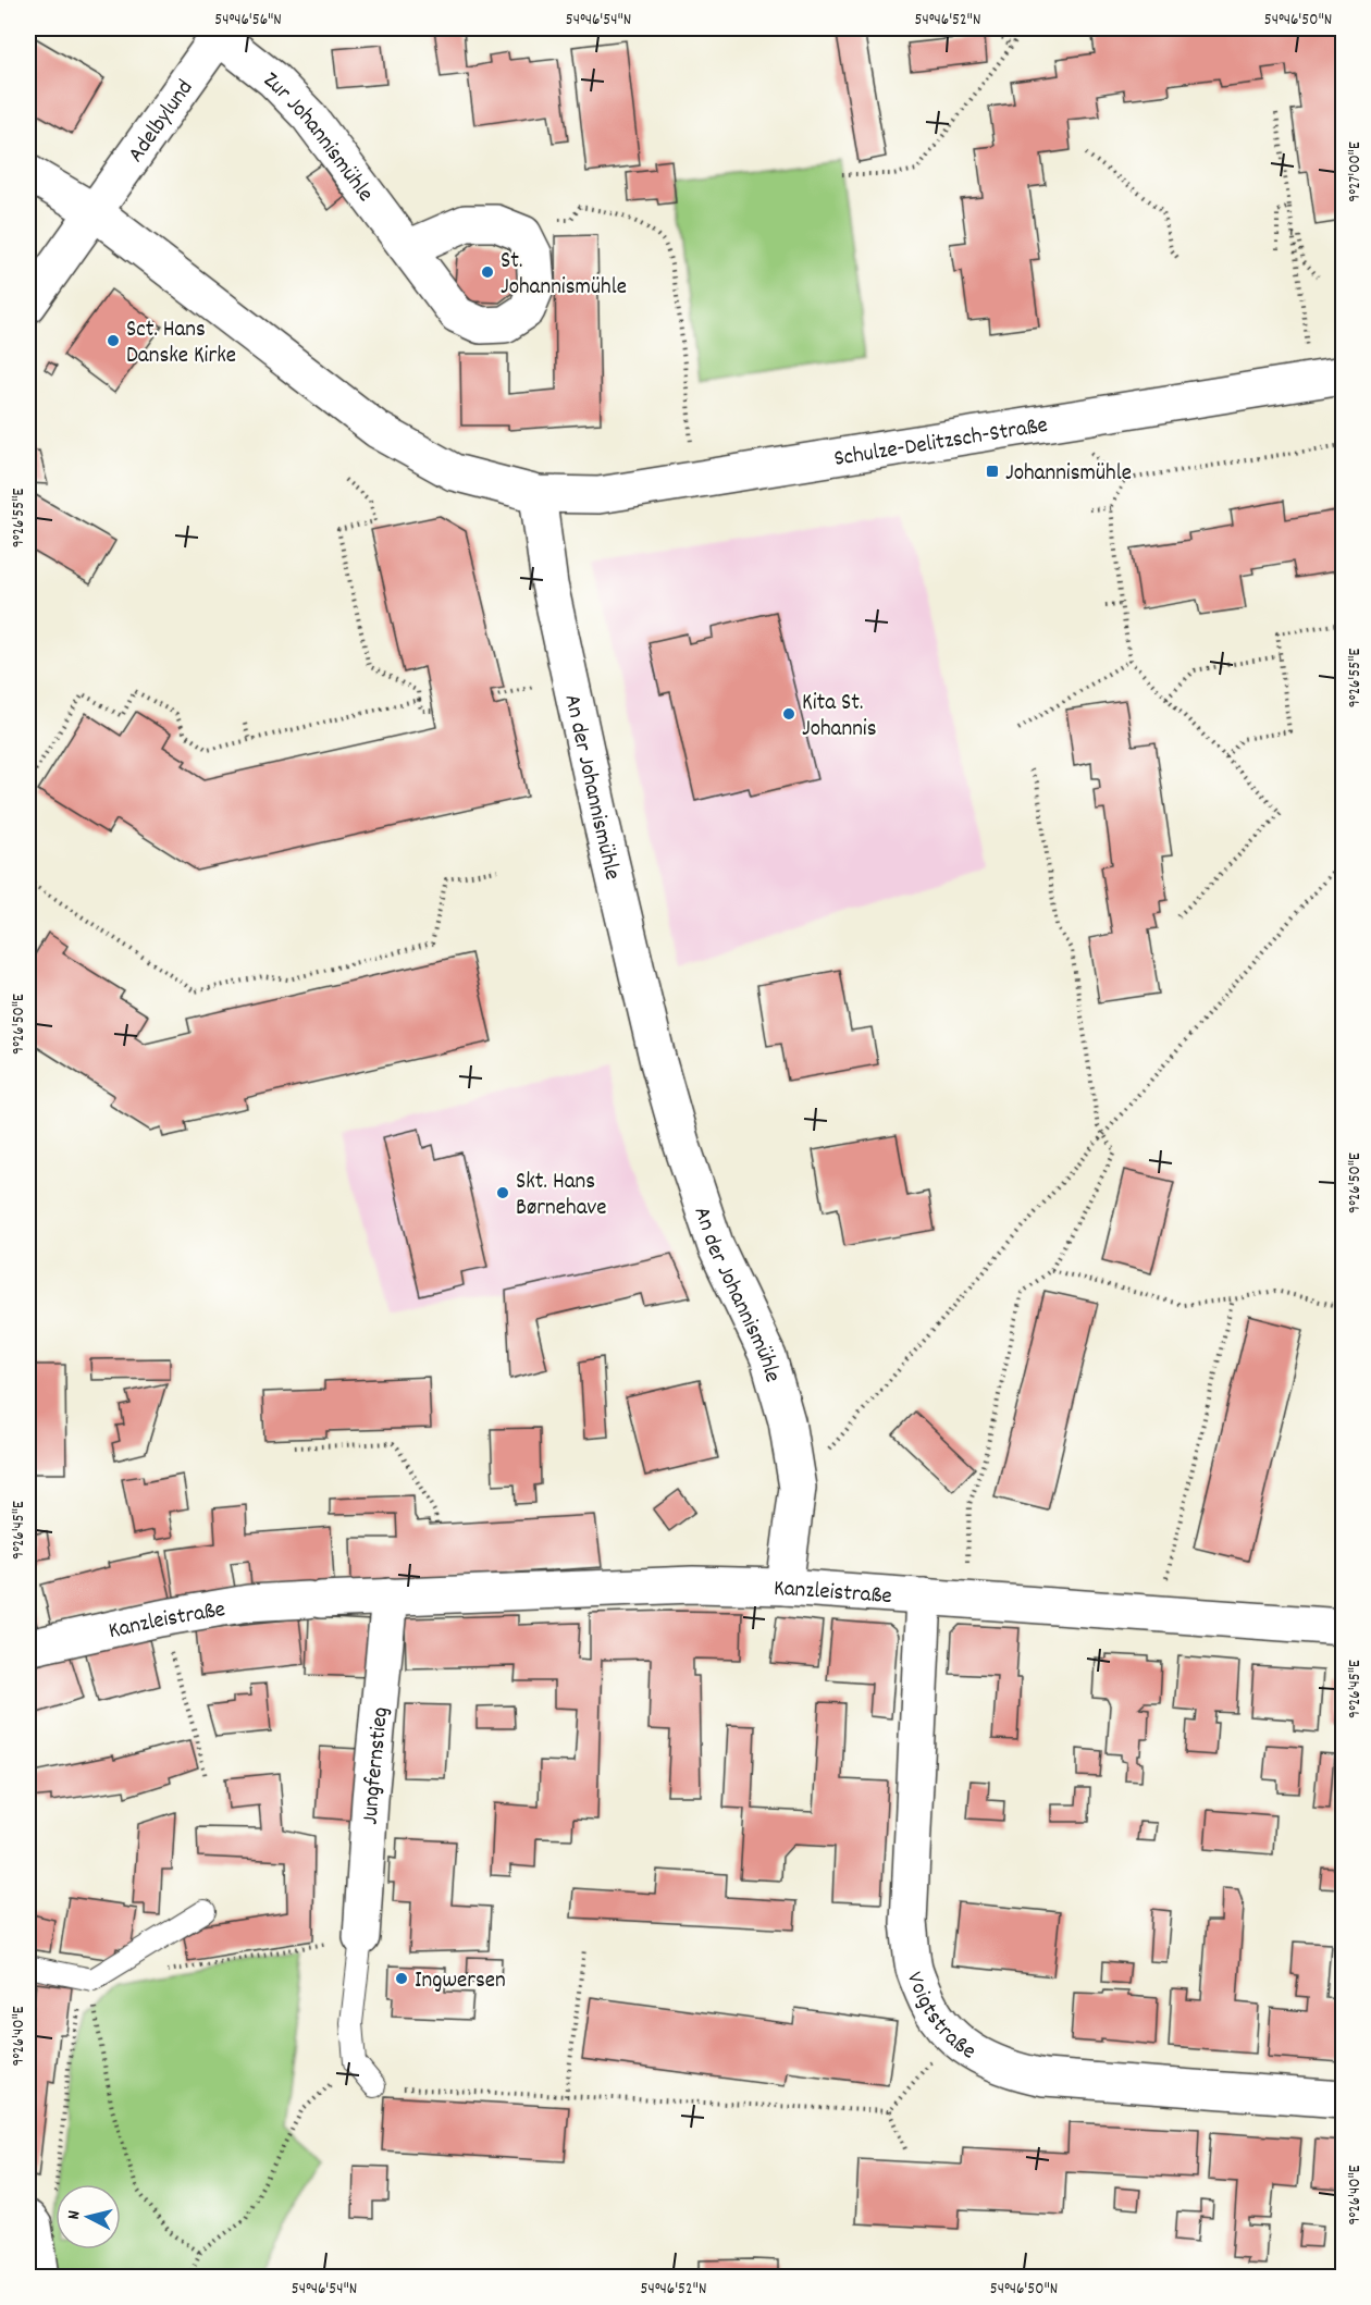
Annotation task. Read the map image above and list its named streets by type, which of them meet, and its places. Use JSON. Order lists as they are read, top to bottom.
{
  "streets": {
    "street": [
      "Adelbylund",
      "Zur Johannismühle",
      "Schulze-Delitzsch-Straße",
      "An der Johannismühle",
      "Kanzleistraße",
      "Jungfernstieg",
      "Voigtstraße"
    ]
  },
  "crossings": [
    ["Adelbylund", "Zur Johannismühle"],
    ["Schulze-Delitzsch-Straße", "An der Johannismühle"],
    ["An der Johannismühle", "Kanzleistraße"],
    ["Kanzleistraße", "Jungfernstieg"],
    ["Kanzleistraße", "Voigtstraße"]
  ],
  "places": {
    "other": [
      "St. Johannismühle",
      "Sct. Hans Danske Kirke",
      "Kita St. Johannis",
      "Skt. Hans Børnehave",
      "Ingwersen"
    ],
    "transit": ["Johannismühle"]
  },
  "north": "left",
  "coordinates": [
    "54°46'56\"N",
    "54°46'54\"N",
    "54°46'52\"N",
    "54°46'50\"N",
    "9°27'00\"E",
    "9°26'55\"E",
    "9°26'50\"E",
    "9°26'45\"E",
    "9°26'40\"E"
  ]
}
